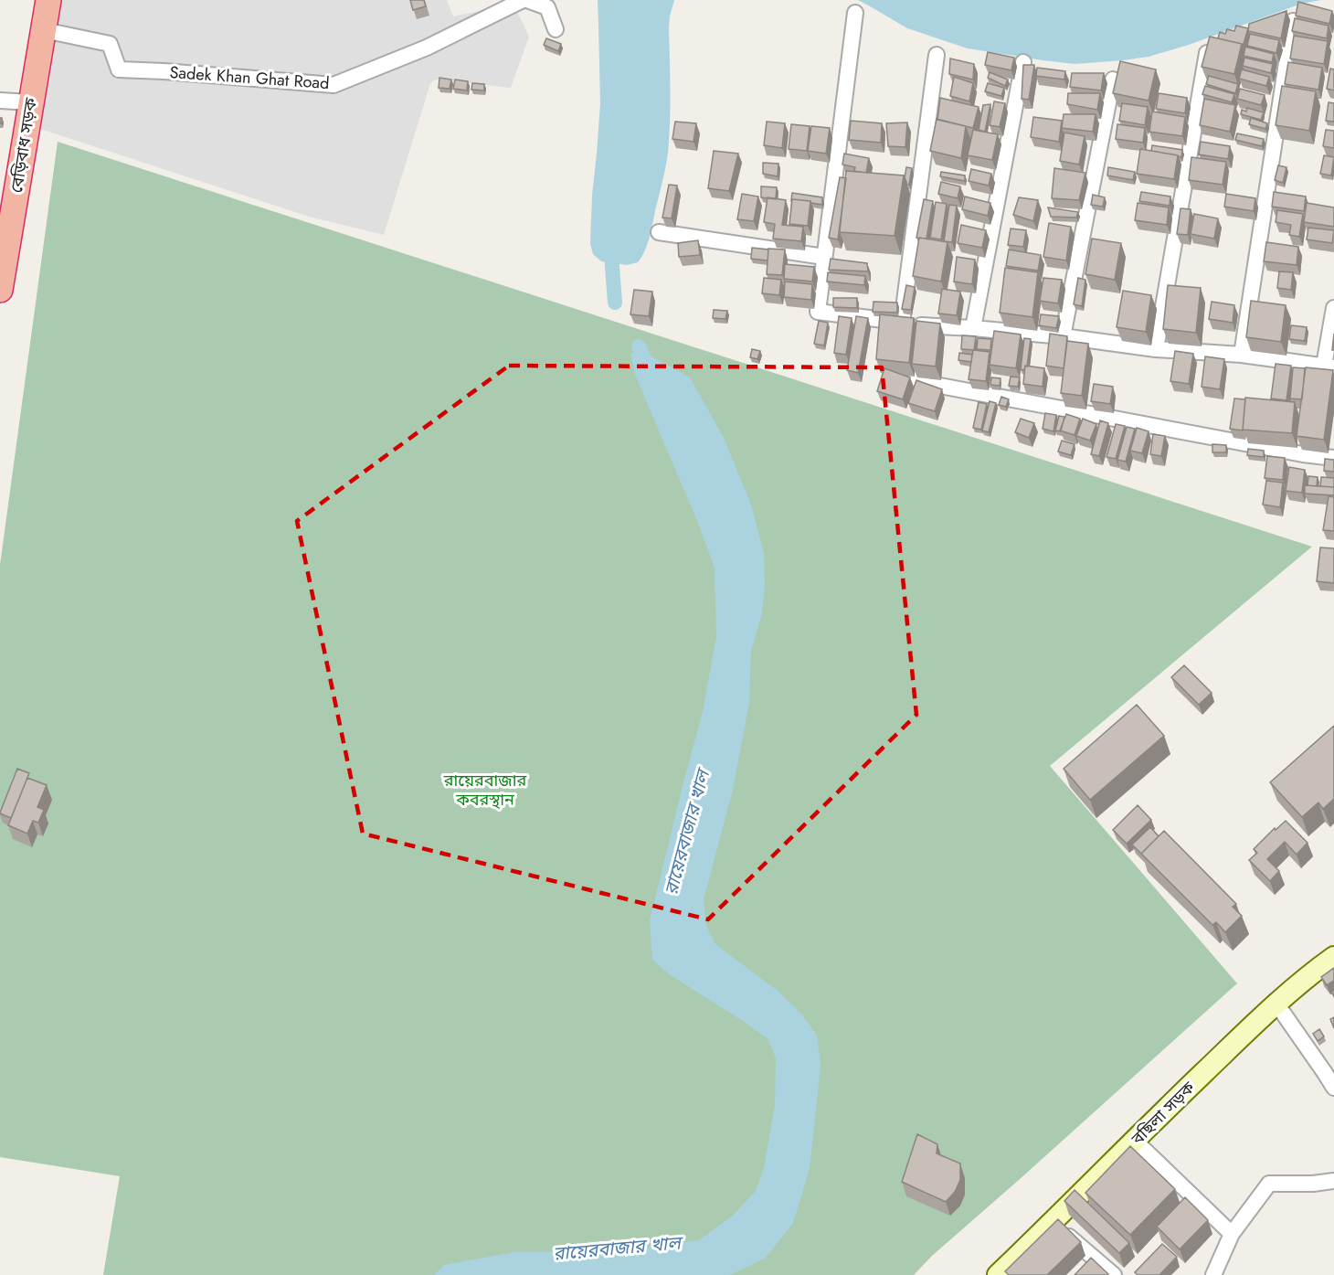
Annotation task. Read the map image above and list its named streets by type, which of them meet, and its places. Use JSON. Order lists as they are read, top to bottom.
{
  "streets": {
    "highway": ["বেড়িবাধ সড়ক"],
    "main road": ["বছিলা সড়ক"],
    "street": ["Sadek Khan Ghat Road"]
  },
  "crossings": [
    ["Sadek Khan Ghat Road", "বেড়িবাধ সড়ক"]
  ],
  "water": ["রায়েরবাজার খাল"],
  "parks": ["রায়েরবাজার কবরস্থান"]
}
